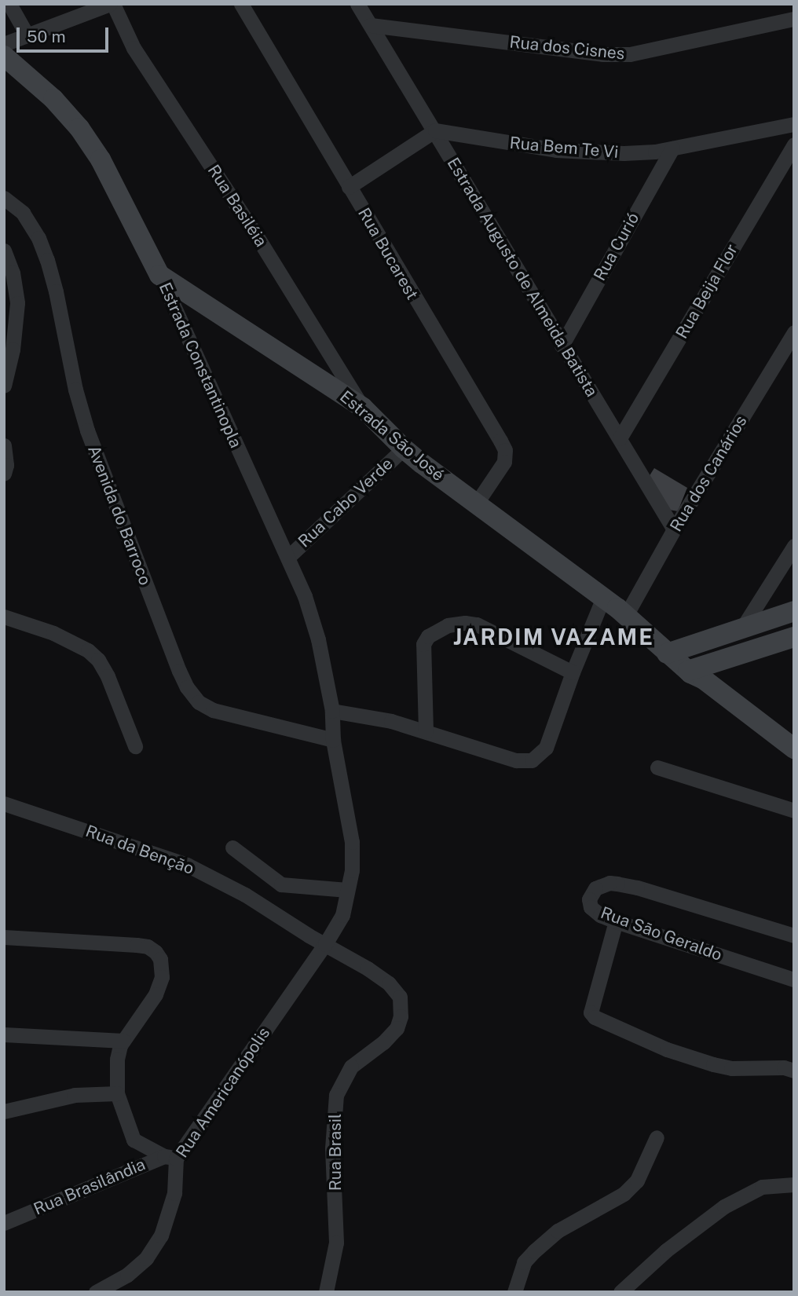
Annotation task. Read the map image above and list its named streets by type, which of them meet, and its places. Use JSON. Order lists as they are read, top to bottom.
{
  "streets": {
    "street": [
      "Rua dos Cisnes",
      "Rua Bem Te Vi",
      "Rua Basiléia",
      "Rua Curió",
      "Rua Bucarest",
      "Estrada Augusto de Almeida Batista",
      "Rua Beija Flor",
      "Estrada Constantinopla",
      "Estrada São José",
      "Rua dos Canários",
      "Rua Cabo Verde",
      "Avenida do Barroco",
      "Rua da Benção",
      "Rua São Geraldo",
      "Rua Americanópolis",
      "Rua Brasil",
      "Rua Brasilândia"
    ]
  },
  "crossings": [
    ["Rua dos Cisnes", "Estrada Augusto de Almeida Batista"],
    ["Rua Bem Te Vi", "Rua Curió"],
    ["Rua Bem Te Vi", "Estrada Augusto de Almeida Batista"],
    ["Rua Basiléia", "Estrada São José"],
    ["Rua Curió", "Estrada Augusto de Almeida Batista"],
    ["Rua Bucarest", "Estrada São José"],
    ["Estrada Augusto de Almeida Batista", "Rua Beija Flor"],
    ["Estrada Augusto de Almeida Batista", "Rua dos Canários"],
    ["Estrada Constantinopla", "Estrada São José"],
    ["Estrada Constantinopla", "Rua Cabo Verde"],
    ["Estrada São José", "Rua dos Canários"],
    ["Estrada São José", "Rua Cabo Verde"],
    ["Rua da Benção", "Rua Americanópolis"],
    ["Rua da Benção", "Rua Brasil"],
    ["Rua Americanópolis", "Rua Brasil"],
    ["Rua Americanópolis", "Rua Brasilândia"]
  ],
  "districts": ["JARDIM VAZAME"],
  "scale_bar": "50 m"
}
